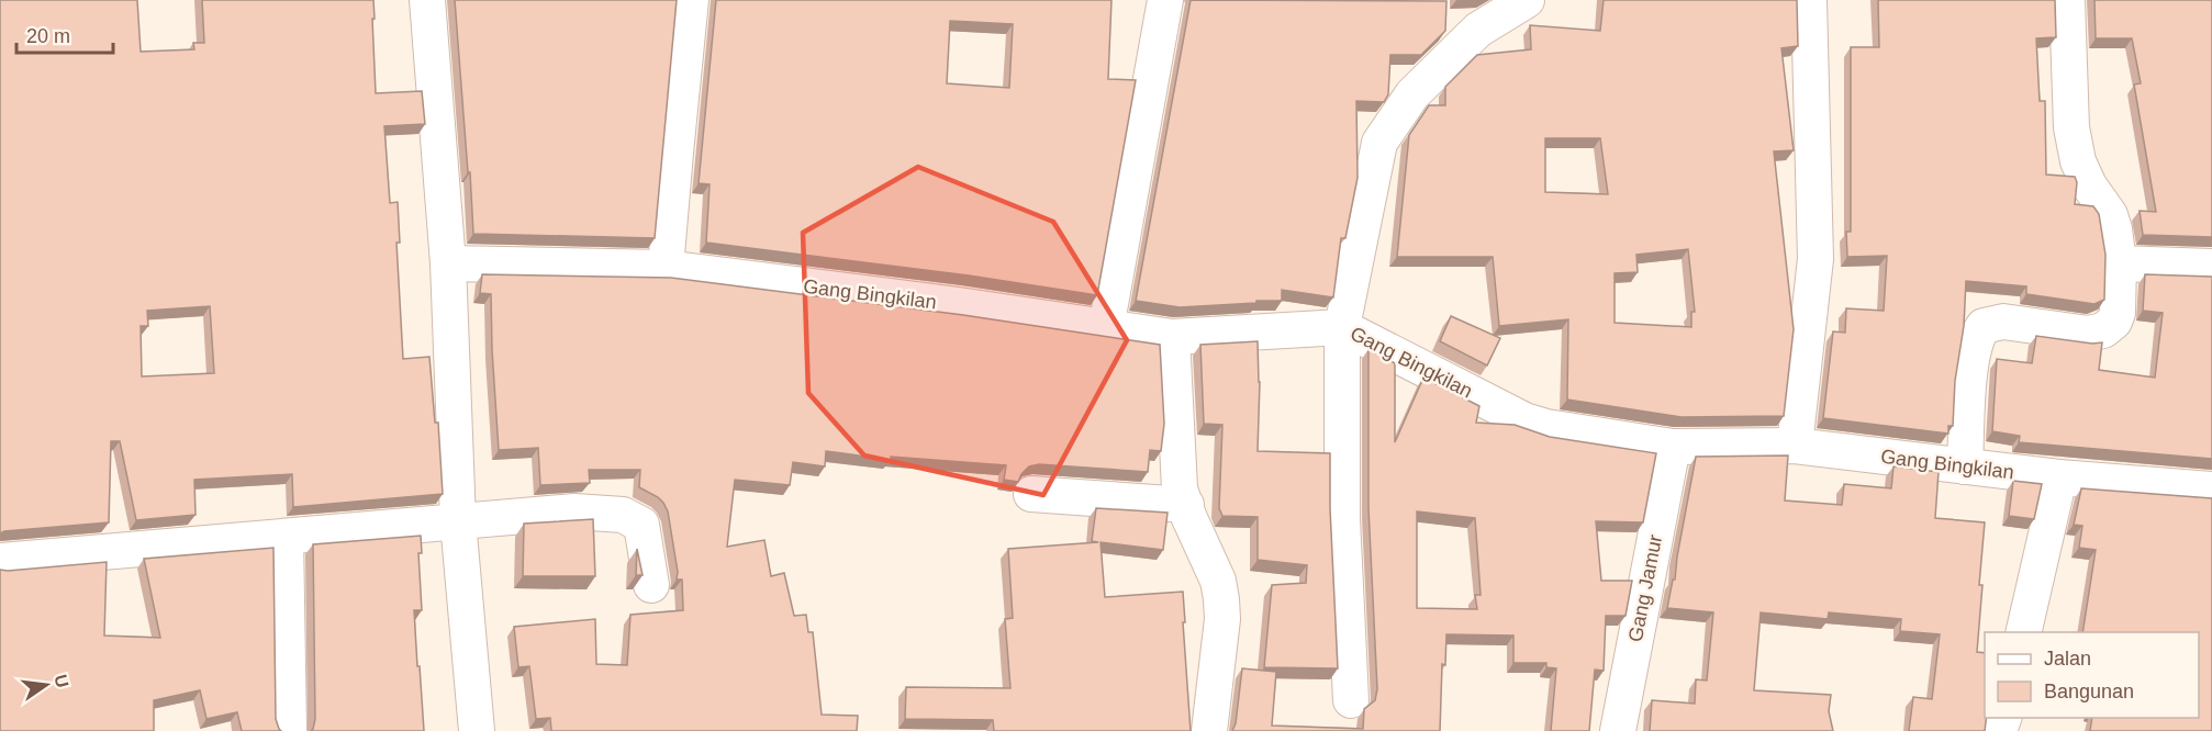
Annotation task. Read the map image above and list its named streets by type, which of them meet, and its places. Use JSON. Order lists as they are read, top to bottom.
{
  "streets": {
    "street": ["Gang Bingkilan", "Gang Jamur"]
  },
  "crossings": [
    ["Gang Bingkilan", "Gang Jamur"]
  ],
  "legend": ["Jalan", "Bangunan"],
  "scale_bar": "20 m",
  "north": "right"
}
